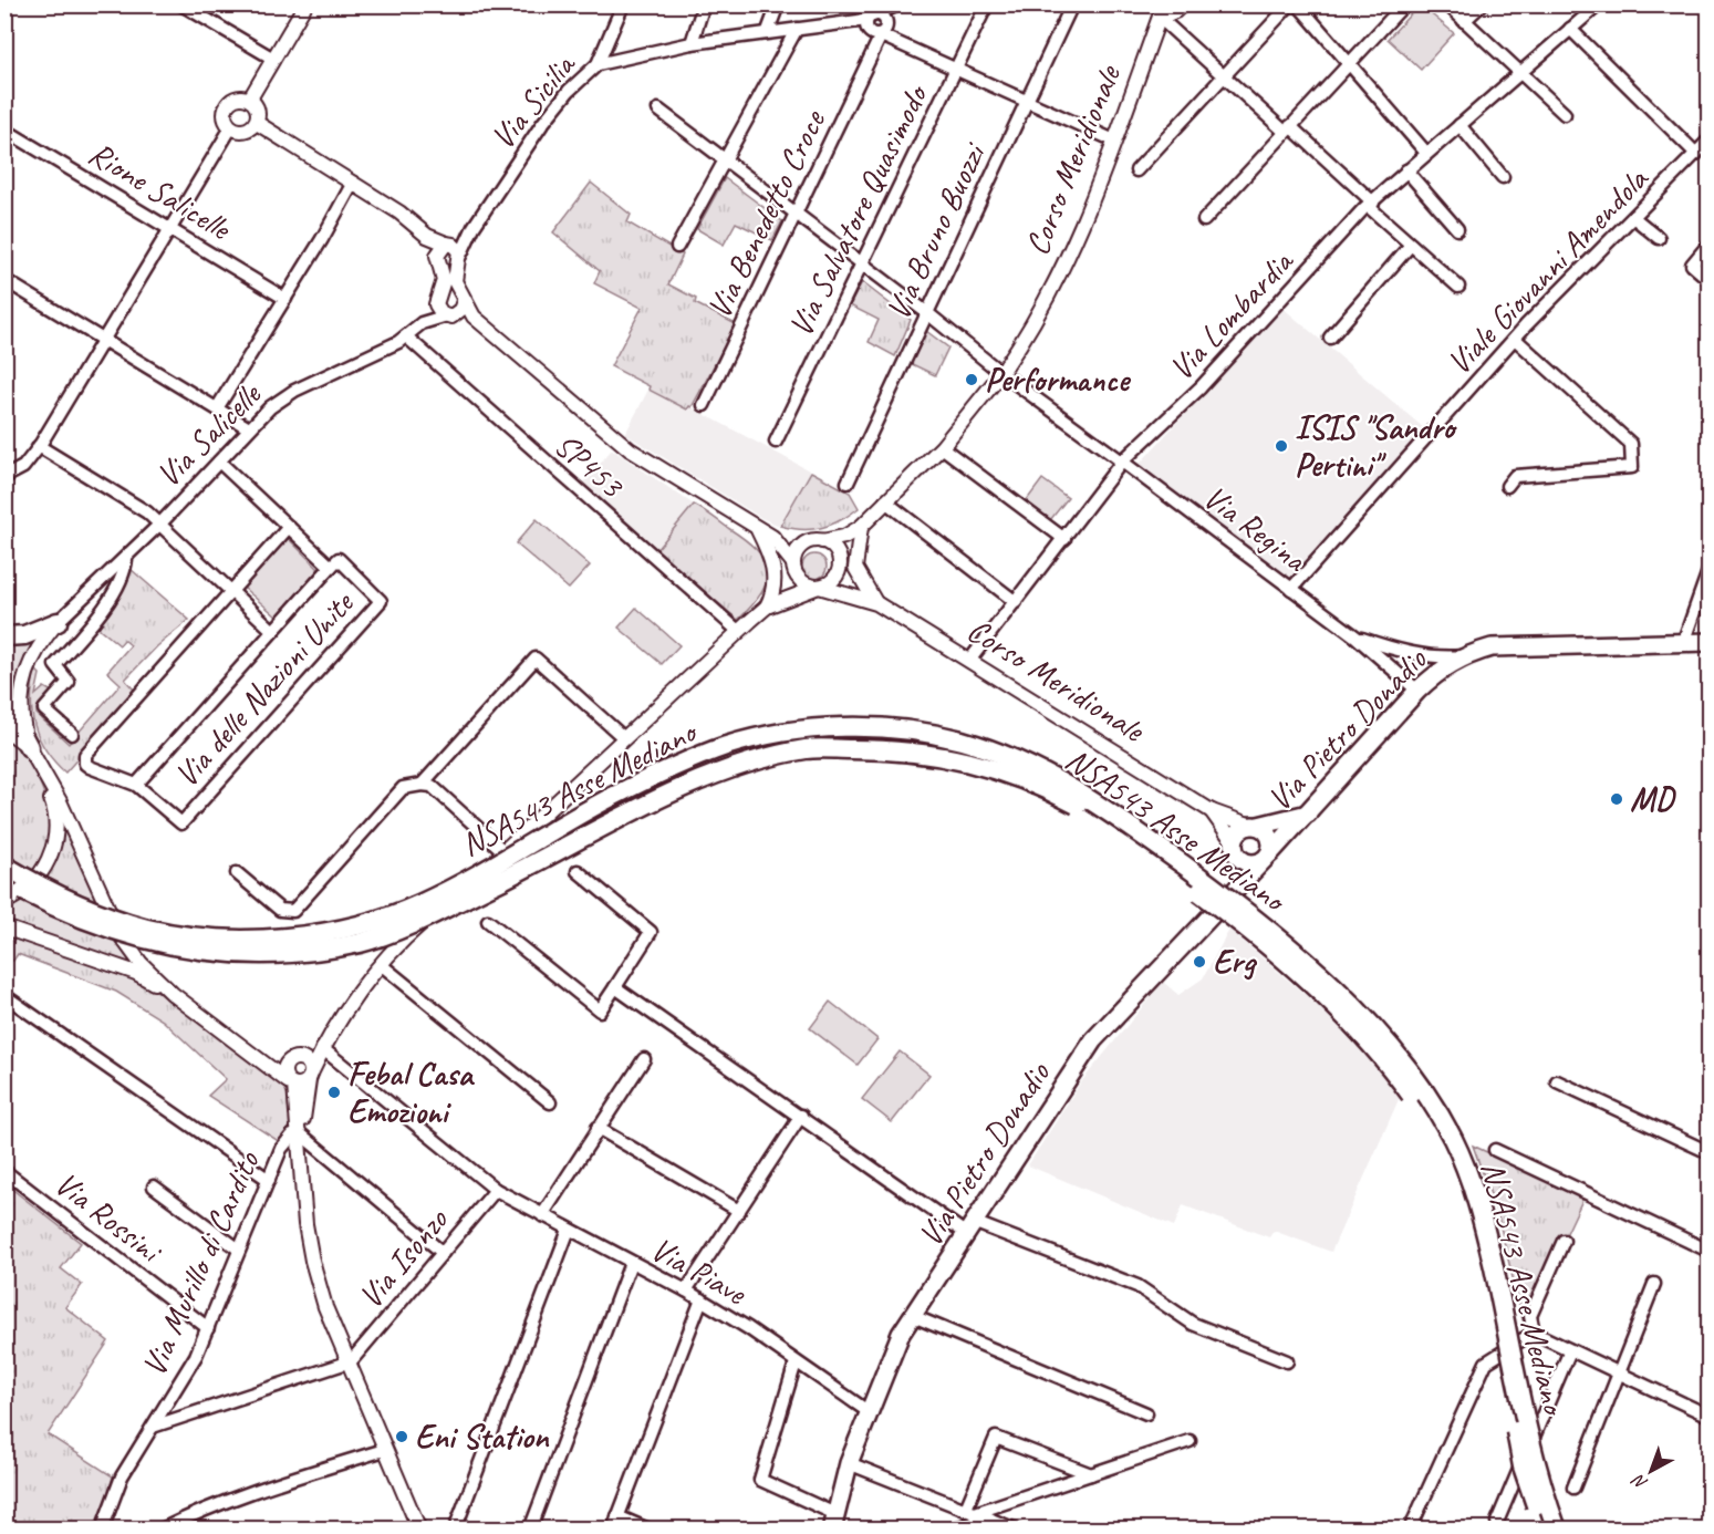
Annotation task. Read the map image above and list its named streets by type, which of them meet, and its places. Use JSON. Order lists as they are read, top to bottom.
{
  "streets": {
    "highway": ["NSA543 Asse Mediano"],
    "main road": ["Via Pietro Donadio"],
    "street": [
      "Via Sicilia",
      "Corso Meridionale",
      "Rione Salicelle",
      "Via Salvatore Quasimodo",
      "Via Benedetto Croce",
      "Via Bruno Buozzi",
      "Viale Giovanni Amendola",
      "Via Lombardia",
      "Via Salicelle",
      "SP453",
      "Via Regina",
      "Via delle Nazioni Unite",
      "Via Rossini",
      "Via Isonzo",
      "Via Murillo di Cardito",
      "Via Piave"
    ]
  },
  "crossings": [
    ["Via Sicilia", "SP453"],
    ["Corso Meridionale", "Via Lombardia"],
    ["Viale Giovanni Amendola", "Via Regina"],
    ["Via Lombardia", "Via Regina"],
    ["Via Salicelle", "SP453"],
    ["Via Salicelle", "Via delle Nazioni Unite"],
    ["Via Regina", "Via Pietro Donadio"],
    ["Via Pietro Donadio", "Via Piave"],
    ["Via Rossini", "Via Murillo di Cardito"],
    ["Via Isonzo", "Via Piave"]
  ],
  "places": [
    "Performance",
    "ISIS \"Sandro Pertini\"",
    "MD",
    "Erg",
    "Febal Casa Emozioni",
    "Eni Station"
  ],
  "north": "bottom left"
}
